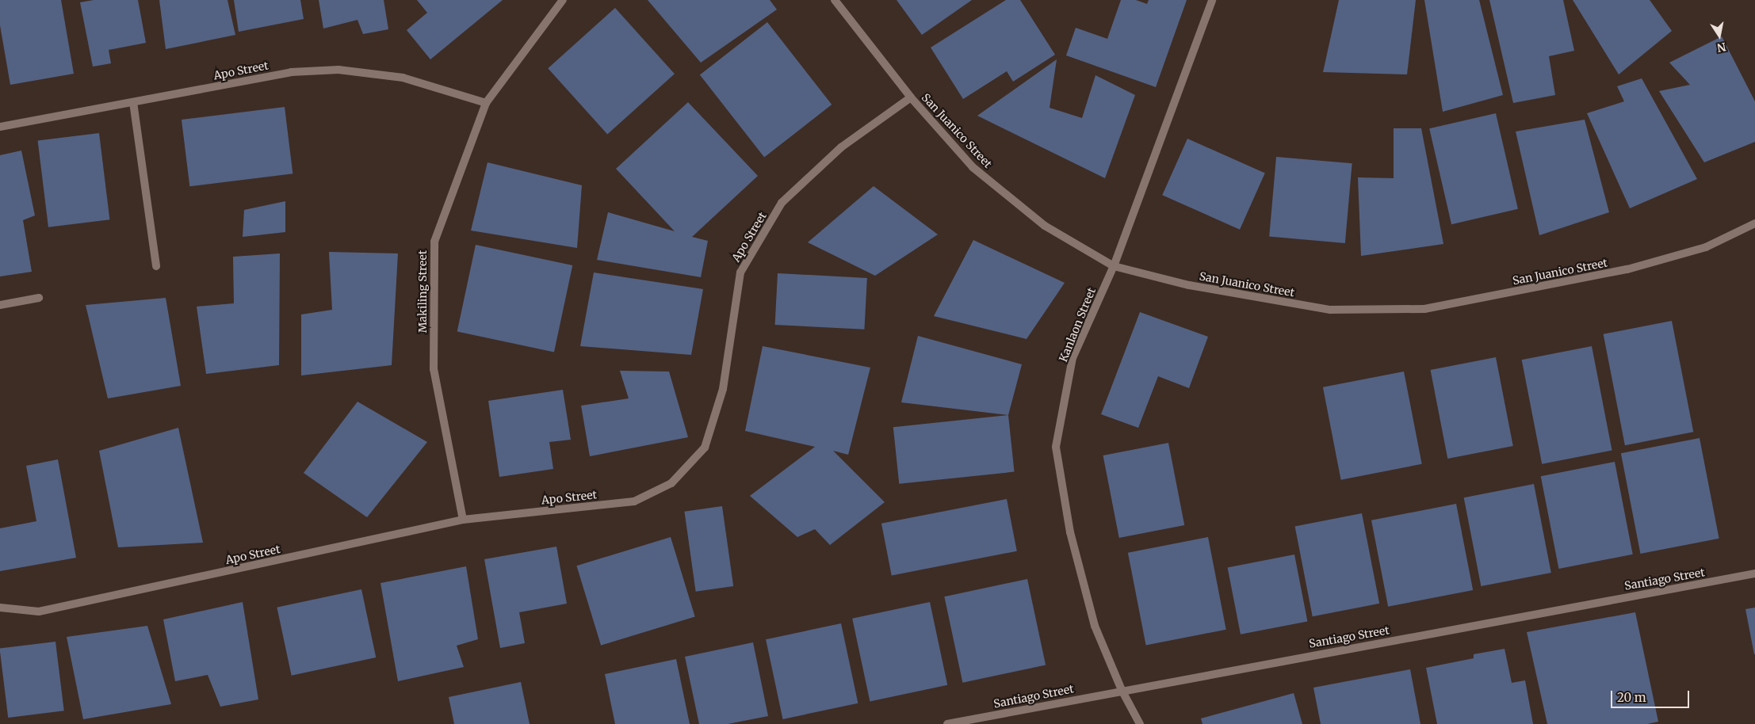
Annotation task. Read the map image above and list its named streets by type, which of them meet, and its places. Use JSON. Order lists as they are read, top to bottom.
{
  "streets": {
    "street": [
      "Apo Street",
      "San Juanico Street",
      "Makiling Street",
      "Kanlaon Street",
      "Santiago Street"
    ]
  },
  "crossings": [
    ["Apo Street", "San Juanico Street"],
    ["Apo Street", "Makiling Street"],
    ["San Juanico Street", "Kanlaon Street"],
    ["Kanlaon Street", "Santiago Street"]
  ],
  "scale_bar": "20 m",
  "north": "bottom"
}
